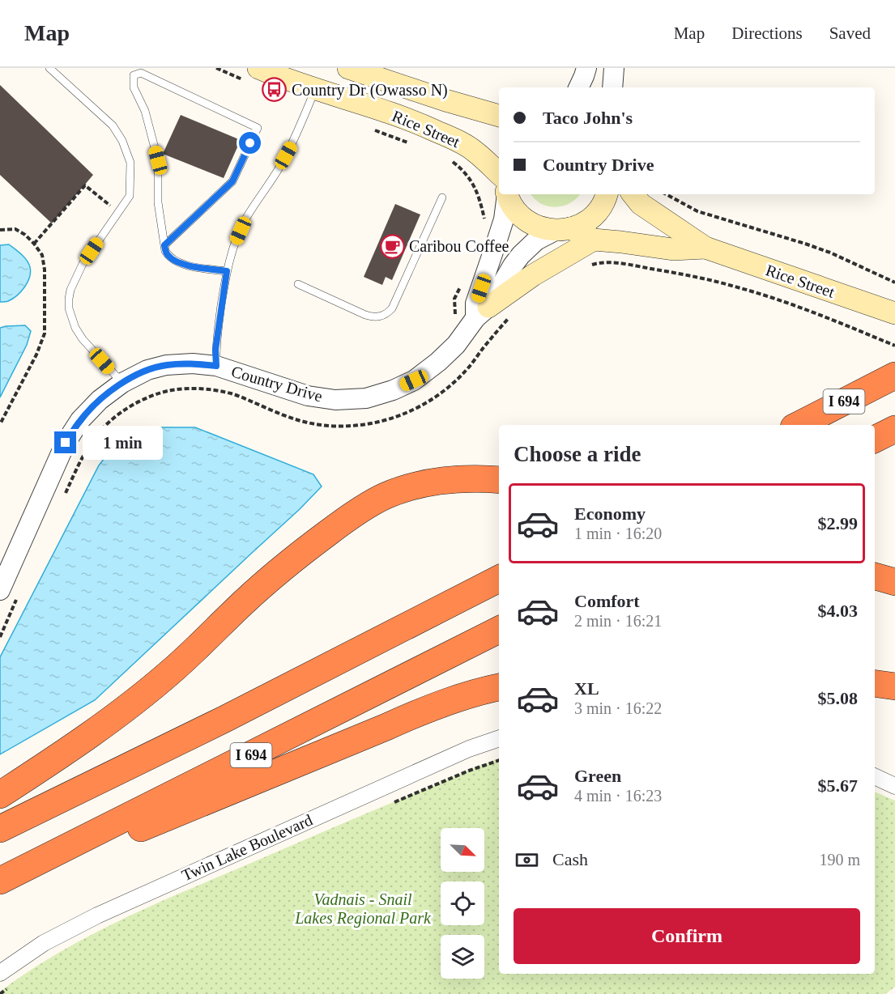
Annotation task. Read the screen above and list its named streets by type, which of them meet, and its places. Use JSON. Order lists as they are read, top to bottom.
{
  "streets": {
    "highway": ["I 694"],
    "main road": ["Rice Street"],
    "street": ["Country Drive", "Twin Lake Boulevard"]
  },
  "crossings": [
    ["Rice Street", "Country Drive"]
  ],
  "parks": ["Vadnais - Snail Lakes Regional Park"],
  "places": {
    "bus stop": ["Country Dr (Owasso N)"],
    "cafe": ["Caribou Coffee"]
  },
  "north": "bottom right",
  "page": {
    "header": "Map",
    "nav": ["Map", "Directions", "Saved"],
    "banner": ["Taco John's", "Country Drive"],
    "heading": "Choose a ride",
    "bubble": "1 min",
    "list": [
      {
        "name": "Economy",
        "note": "1 min · 16:20",
        "value": "$2.99"
      },
      {
        "name": "Comfort",
        "note": "2 min · 16:21",
        "value": "$4.03"
      },
      {
        "name": "XL",
        "note": "3 min · 16:22",
        "value": "$5.08"
      },
      {
        "name": "Green",
        "note": "4 min · 16:23",
        "value": "$5.67"
      }
    ],
    "pay": ["Cash", "190 m"],
    "buttons": "Confirm"
  }
}
